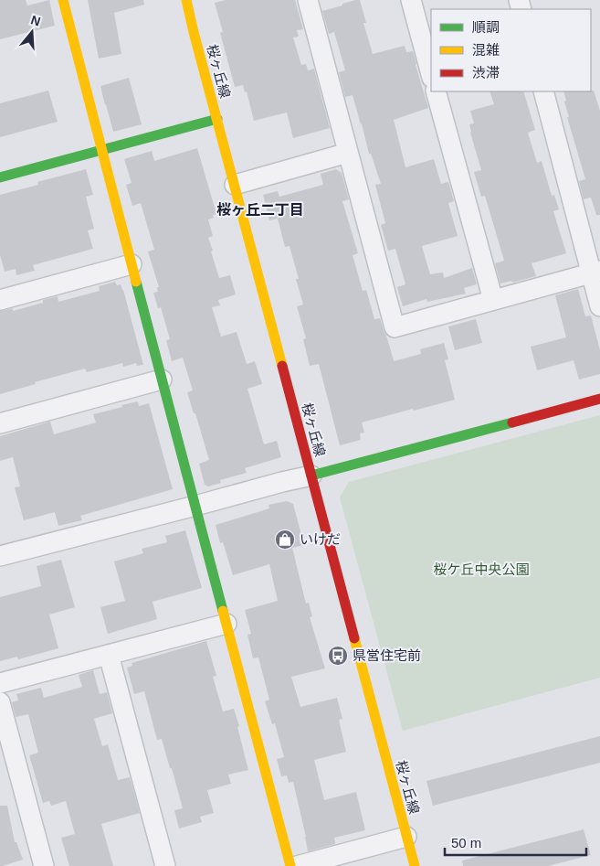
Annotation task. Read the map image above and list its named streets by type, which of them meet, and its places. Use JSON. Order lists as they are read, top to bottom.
{
  "streets": {
    "street": ["桜ヶ丘線"]
  },
  "districts": ["桜ヶ丘二丁目"],
  "parks": ["桜ケ丘中央公園"],
  "places": {
    "shop": ["いけだ"],
    "bus stop": ["県営住宅前"]
  },
  "legend": ["順調", "混雑", "渋滞"],
  "scale_bar": "50 m",
  "north": "top"
}
